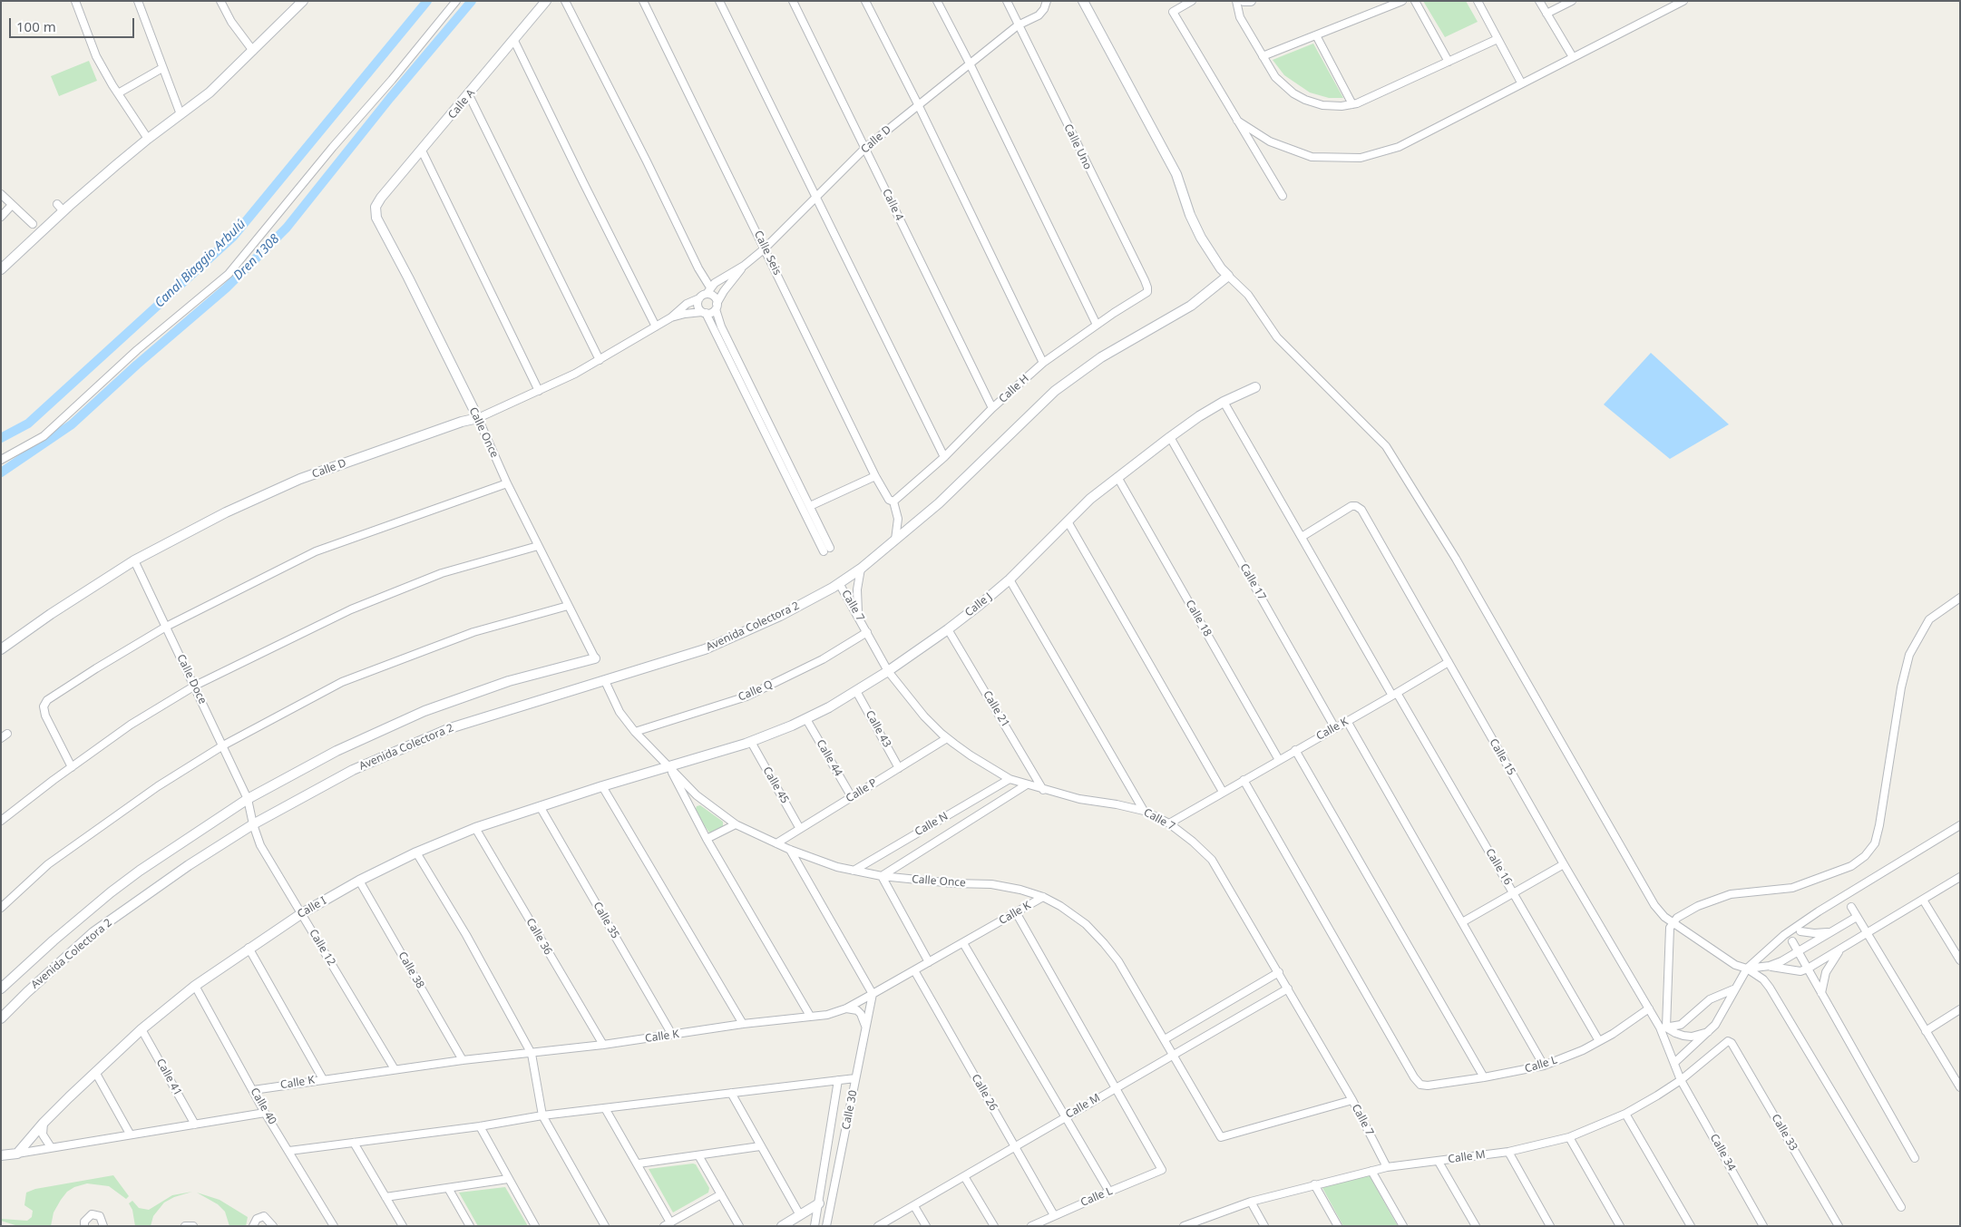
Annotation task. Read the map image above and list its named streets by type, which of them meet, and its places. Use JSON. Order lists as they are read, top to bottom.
{
  "streets": {
    "street": [
      "Calle A",
      "Calle D",
      "Calle Uno",
      "Calle 4",
      "Calle Seis",
      "Calle H",
      "Calle Once",
      "Calle 17",
      "Calle J",
      "Calle 7",
      "Calle 18",
      "Avenida Colectora 2",
      "Calle Doce",
      "Calle Q",
      "Calle 21",
      "Calle 43",
      "Calle K",
      "Calle 15",
      "Calle 44",
      "Calle 45",
      "Calle P",
      "Calle N",
      "Calle 16",
      "Calle I",
      "Calle 35",
      "Calle 36",
      "Calle 12",
      "Calle 38",
      "Calle L",
      "Calle 41",
      "Calle 26",
      "Calle 40",
      "Calle M",
      "Calle 30",
      "Calle 33",
      "Calle 34"
    ]
  },
  "crossings": [
    ["Calle A", "Calle Once"],
    ["Calle D", "Calle Uno"],
    ["Calle D", "Calle 4"],
    ["Calle D", "Calle Seis"],
    ["Calle D", "Calle Once"],
    ["Calle D", "Calle Doce"],
    ["Calle Uno", "Calle H"],
    ["Calle 4", "Calle H"],
    ["Calle Seis", "Calle H"],
    ["Calle Once", "Calle J"],
    ["Calle Once", "Calle 7"],
    ["Calle Once", "Avenida Colectora 2"],
    ["Calle Once", "Calle Q"],
    ["Calle Once", "Calle K"],
    ["Calle Once", "Calle P"],
    ["Calle Once", "Calle N"],
    ["Calle Once", "Calle I"],
    ["Calle Once", "Calle M"],
    ["Calle 17", "Calle J"],
    ["Calle 17", "Calle K"],
    ["Calle J", "Calle 7"],
    ["Calle J", "Calle 18"],
    ["Calle J", "Calle 21"],
    ["Calle J", "Calle 43"],
    ["Calle J", "Calle 44"],
    ["Calle J", "Calle 45"],
    ["Calle J", "Calle 16"],
    ["Calle J", "Calle I"],
    ["Calle 7", "Avenida Colectora 2"],
    ["Calle 7", "Calle Q"],
    ["Calle 7", "Calle 21"],
    ["Calle 7", "Calle K"],
    ["Calle 7", "Calle P"],
    ["Calle 7", "Calle N"],
    ["Calle 7", "Calle M"],
    ["Calle 18", "Calle K"],
    ["Avenida Colectora 2", "Calle Doce"],
    ["Avenida Colectora 2", "Calle 12"],
    ["Calle Doce", "Calle 12"],
    ["Calle 43", "Calle P"],
    ["Calle K", "Calle 15"],
    ["Calle K", "Calle 16"],
    ["Calle K", "Calle 35"],
    ["Calle K", "Calle 36"],
    ["Calle K", "Calle 12"],
    ["Calle K", "Calle 38"],
    ["Calle K", "Calle L"],
    ["Calle K", "Calle 26"],
    ["Calle K", "Calle 40"],
    ["Calle K", "Calle 30"],
    ["Calle 15", "Calle 16"],
    ["Calle 15", "Calle L"],
    ["Calle 15", "Calle 34"],
    ["Calle 44", "Calle P"],
    ["Calle 45", "Calle P"],
    ["Calle 16", "Calle L"],
    ["Calle I", "Calle 35"],
    ["Calle I", "Calle 36"],
    ["Calle I", "Calle 12"],
    ["Calle I", "Calle 38"],
    ["Calle I", "Calle 41"],
    ["Calle I", "Calle 40"],
    ["Calle L", "Calle 26"],
    ["Calle L", "Calle M"],
    ["Calle 26", "Calle M"],
    ["Calle M", "Calle 33"],
    ["Calle M", "Calle 34"]
  ],
  "water": ["Dren 1308", "Canal Biaggio Arbulú"],
  "scale_bar": "100 m"
}
